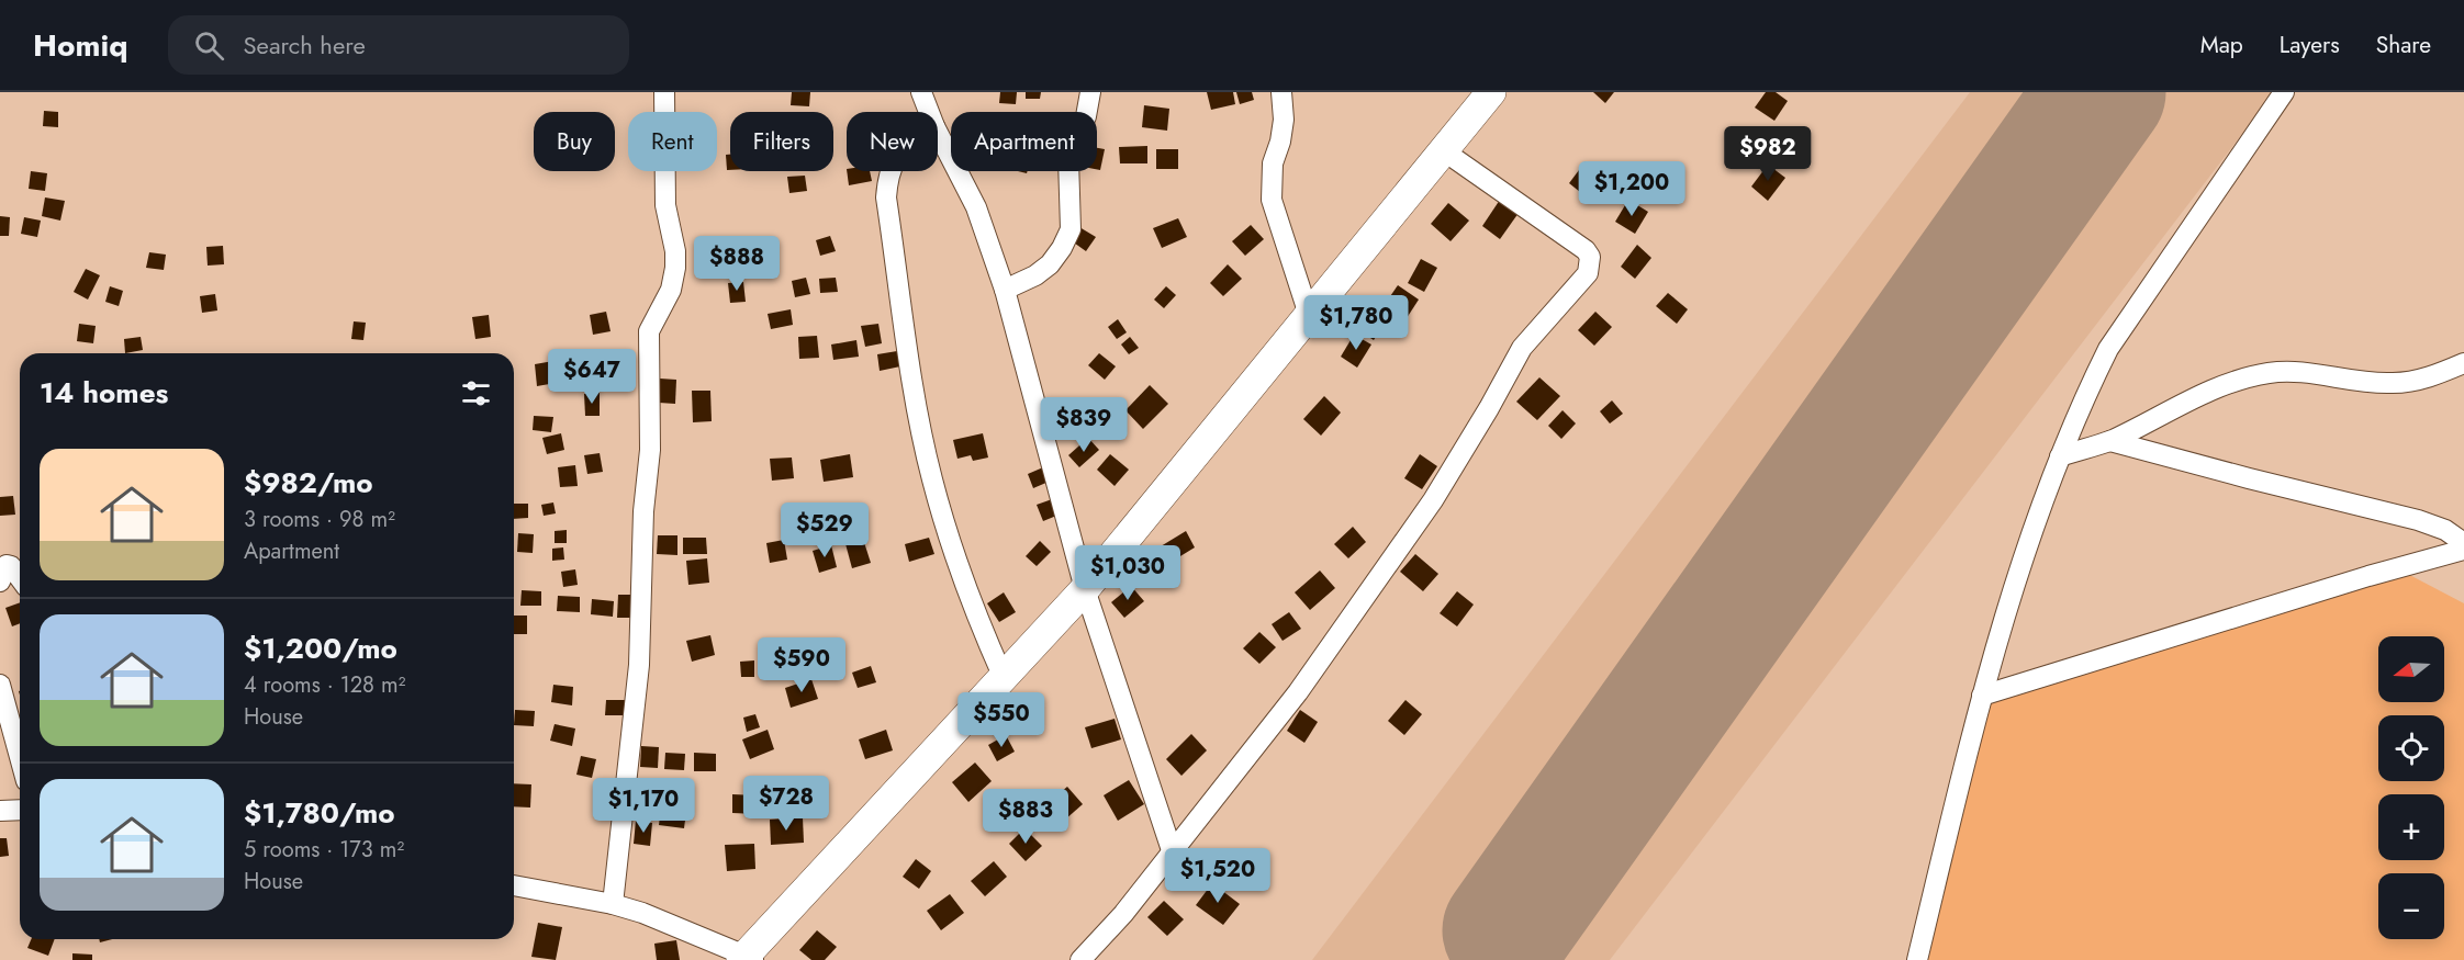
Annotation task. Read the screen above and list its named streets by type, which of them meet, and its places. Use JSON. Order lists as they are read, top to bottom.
{
  "north": "left",
  "page": {
    "header": "Homiq",
    "search": "Search here",
    "nav": ["Map", "Layers", "Share"],
    "chip": [
      "Buy",
      "Rent",
      "Filters",
      "New",
      "Apartment"
    ],
    "price": [
      "$982",
      "$1,200",
      "$888",
      "$1,780",
      "$647",
      "$839",
      "$529",
      "$1,030",
      "$590",
      "$550",
      "$728",
      "$1,170",
      "$883",
      "$1,520"
    ],
    "heading": "14 homes",
    "list": [
      {
        "name": "$982/mo",
        "note": "3 rooms · 98 m² · Apartment"
      },
      {
        "name": "$1,200/mo",
        "note": "4 rooms · 128 m² · House"
      },
      {
        "name": "$1,780/mo",
        "note": "5 rooms · 173 m² · House"
      }
    ],
    "map_buttons": ["+", "−"]
  }
}
